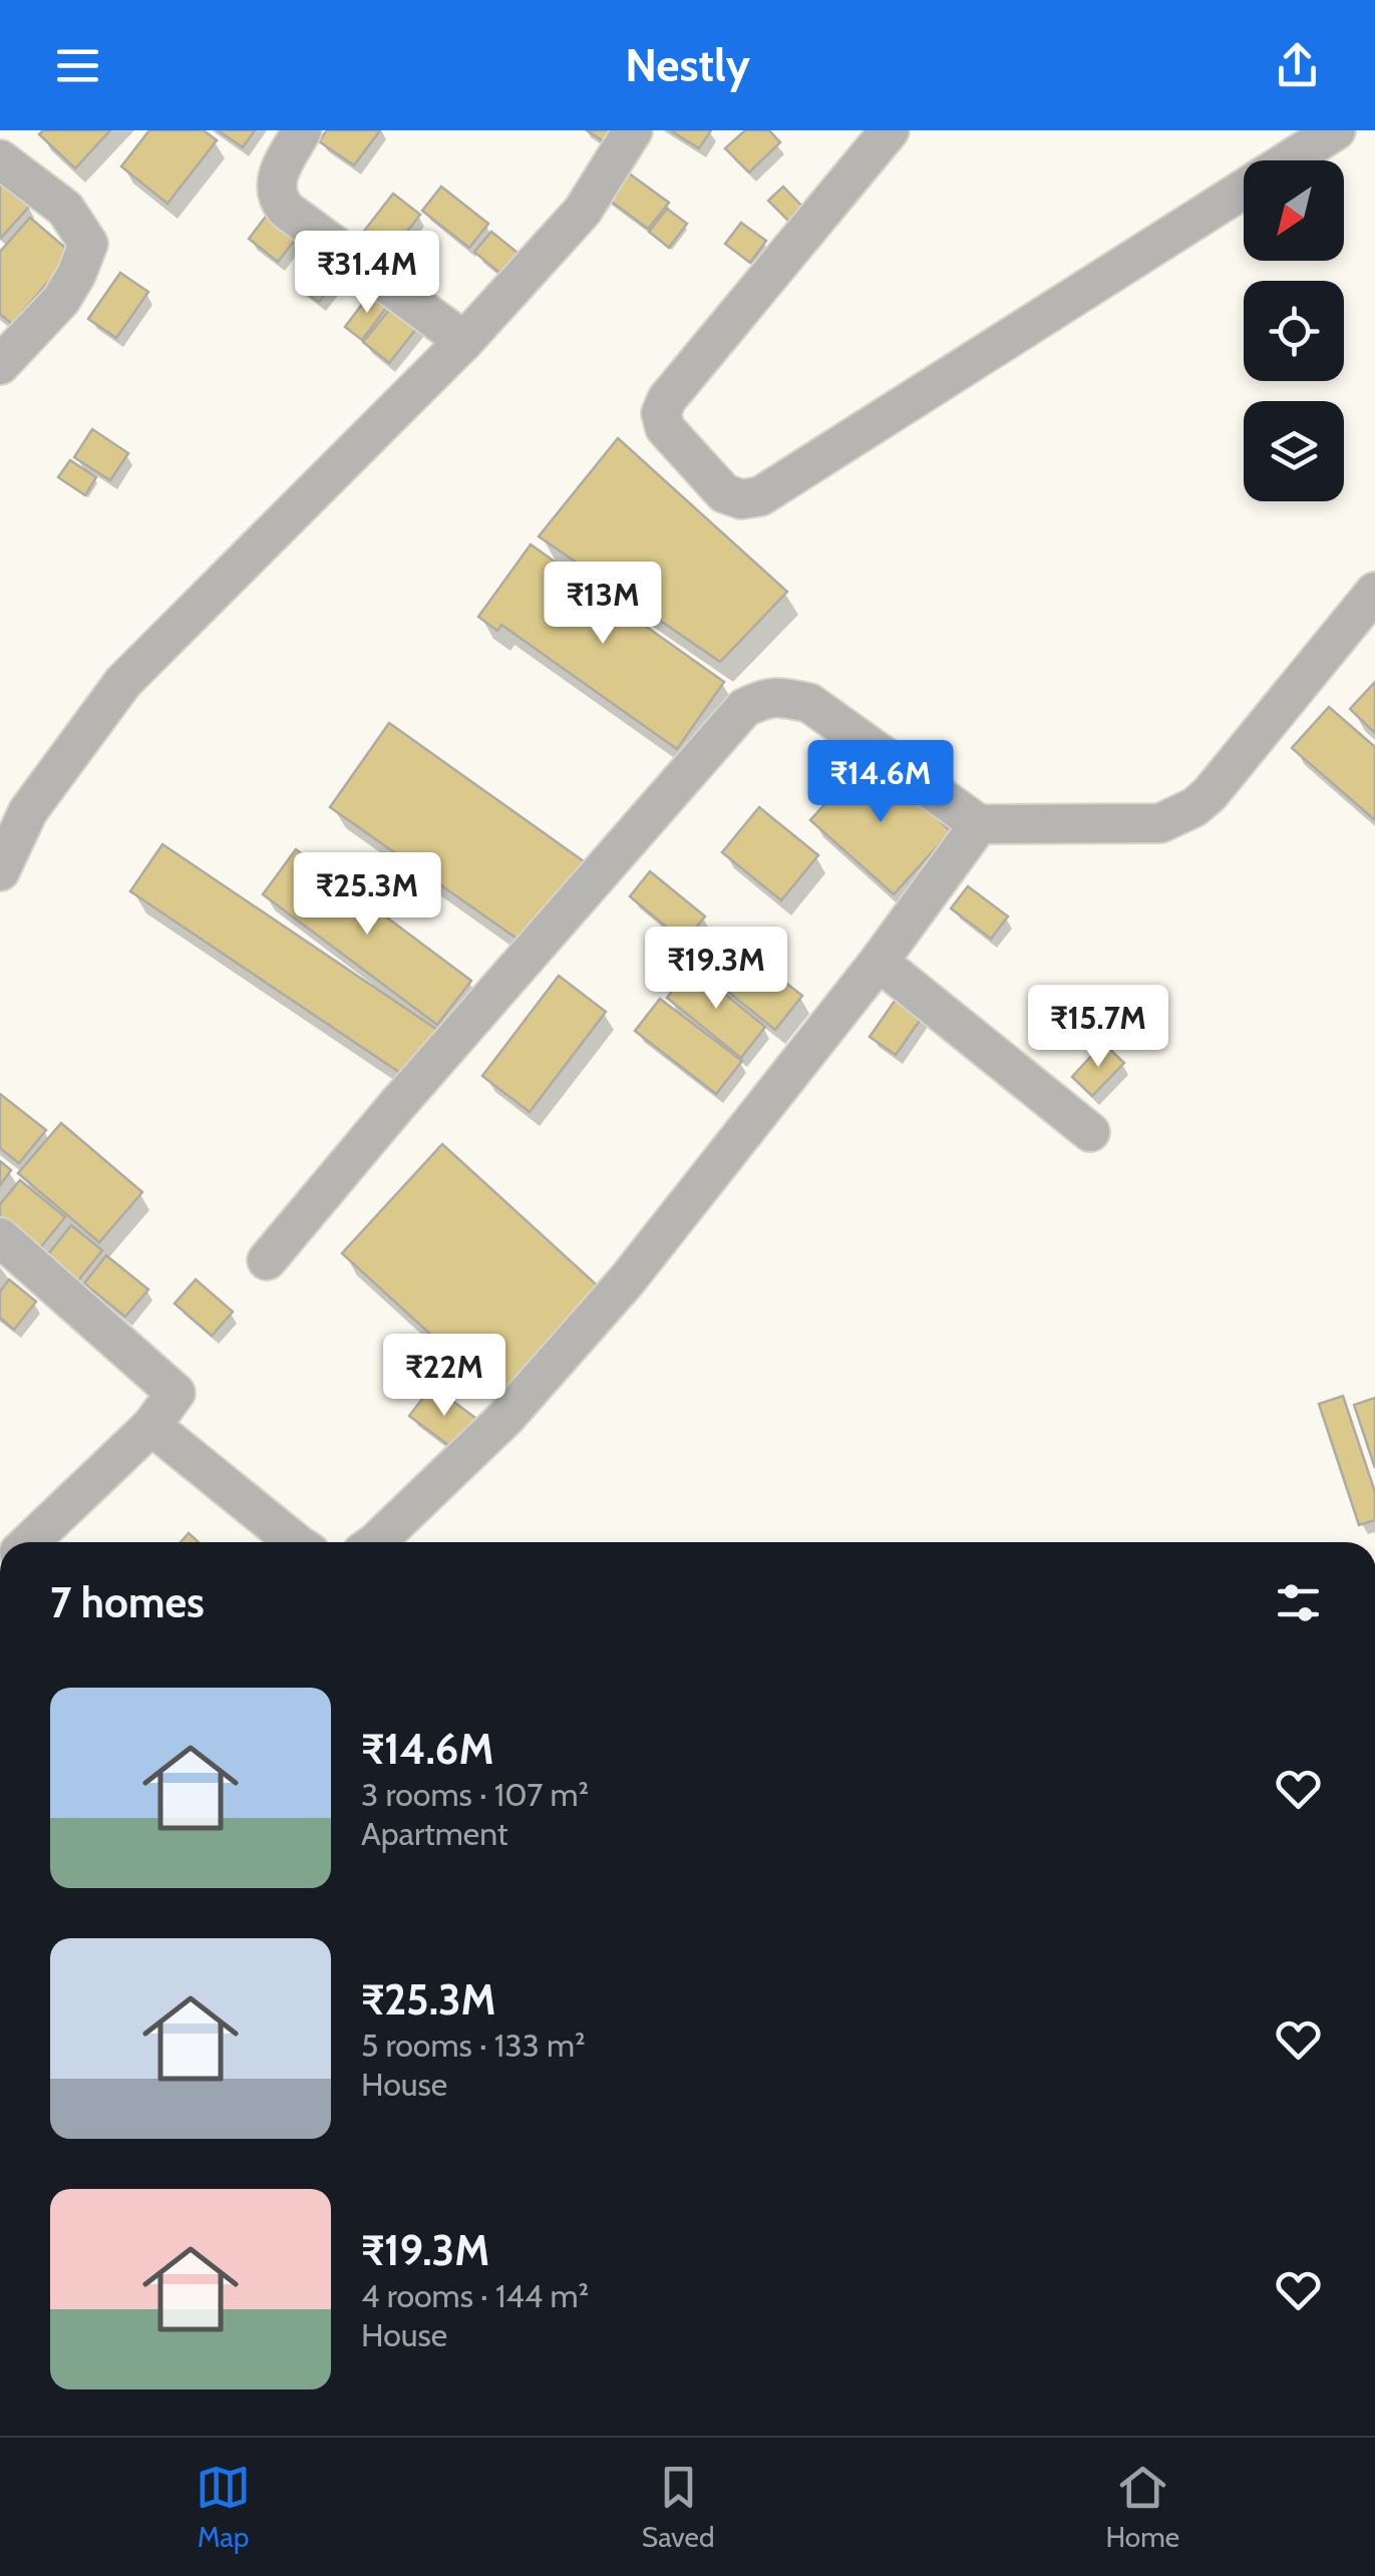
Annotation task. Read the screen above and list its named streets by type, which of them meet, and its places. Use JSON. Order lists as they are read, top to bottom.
{
  "north": "bottom left",
  "page": {
    "header": "Nestly",
    "price": [
      "₹31.4M",
      "₹13M",
      "₹14.6M",
      "₹25.3M",
      "₹19.3M",
      "₹15.7M",
      "₹22M"
    ],
    "heading": "7 homes",
    "list": [
      {
        "name": "₹14.6M",
        "note": "3 rooms · 107 m² · Apartment"
      },
      {
        "name": "₹25.3M",
        "note": "5 rooms · 133 m² · House"
      },
      {
        "name": "₹19.3M",
        "note": "4 rooms · 144 m² · House"
      }
    ],
    "tabs": ["Map", "Saved", "Home"]
  }
}
